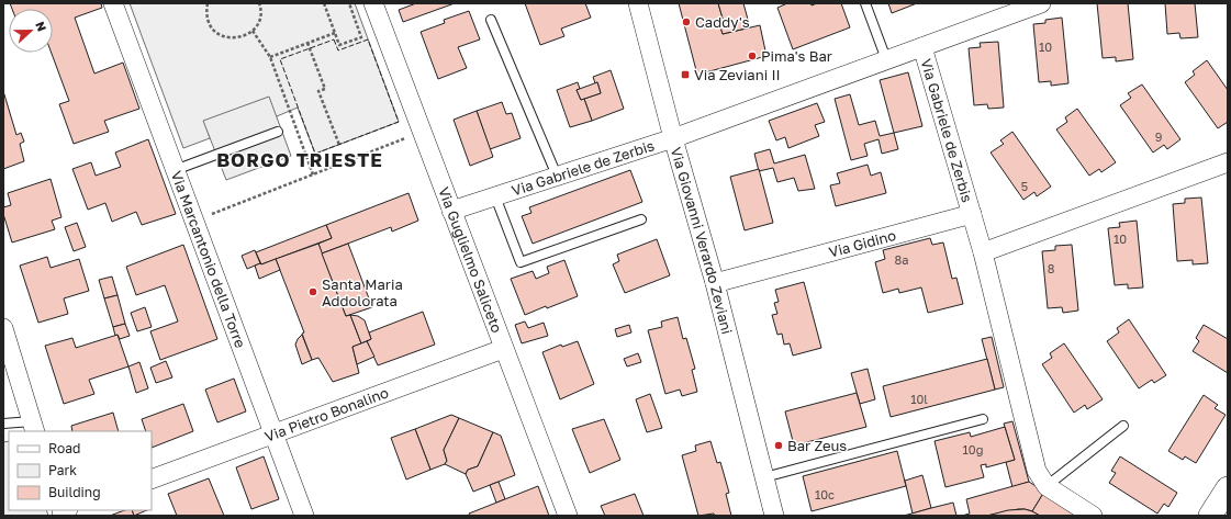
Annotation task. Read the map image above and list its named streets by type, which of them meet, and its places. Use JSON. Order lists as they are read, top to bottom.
{
  "streets": {
    "street": [
      "Via Gabriele de Zerbis",
      "Via Giovanni Verardo Zeviani",
      "Via Gidino",
      "Via Marcantonio della Torre",
      "Via Guglielmo Saliceto",
      "Via Pietro Bonalino"
    ]
  },
  "crossings": [
    ["Via Gabriele de Zerbis", "Via Giovanni Verardo Zeviani"],
    ["Via Gabriele de Zerbis", "Via Gidino"],
    ["Via Gabriele de Zerbis", "Via Guglielmo Saliceto"],
    ["Via Giovanni Verardo Zeviani", "Via Gidino"],
    ["Via Marcantonio della Torre", "Via Pietro Bonalino"],
    ["Via Guglielmo Saliceto", "Via Pietro Bonalino"]
  ],
  "districts": ["BORGO TRIESTE"],
  "places": {
    "other": [
      "Caddy's",
      "Pima's Bar",
      "Santa Maria Addolorata",
      "Bar Zeus"
    ],
    "transit": ["Via Zeviani II"]
  },
  "house_numbers": [
    "10",
    "9",
    "5",
    "10",
    "8a",
    "8",
    "10l",
    "10g",
    "10c"
  ],
  "legend": ["Road", "Park", "Building"],
  "north": "right"
}
